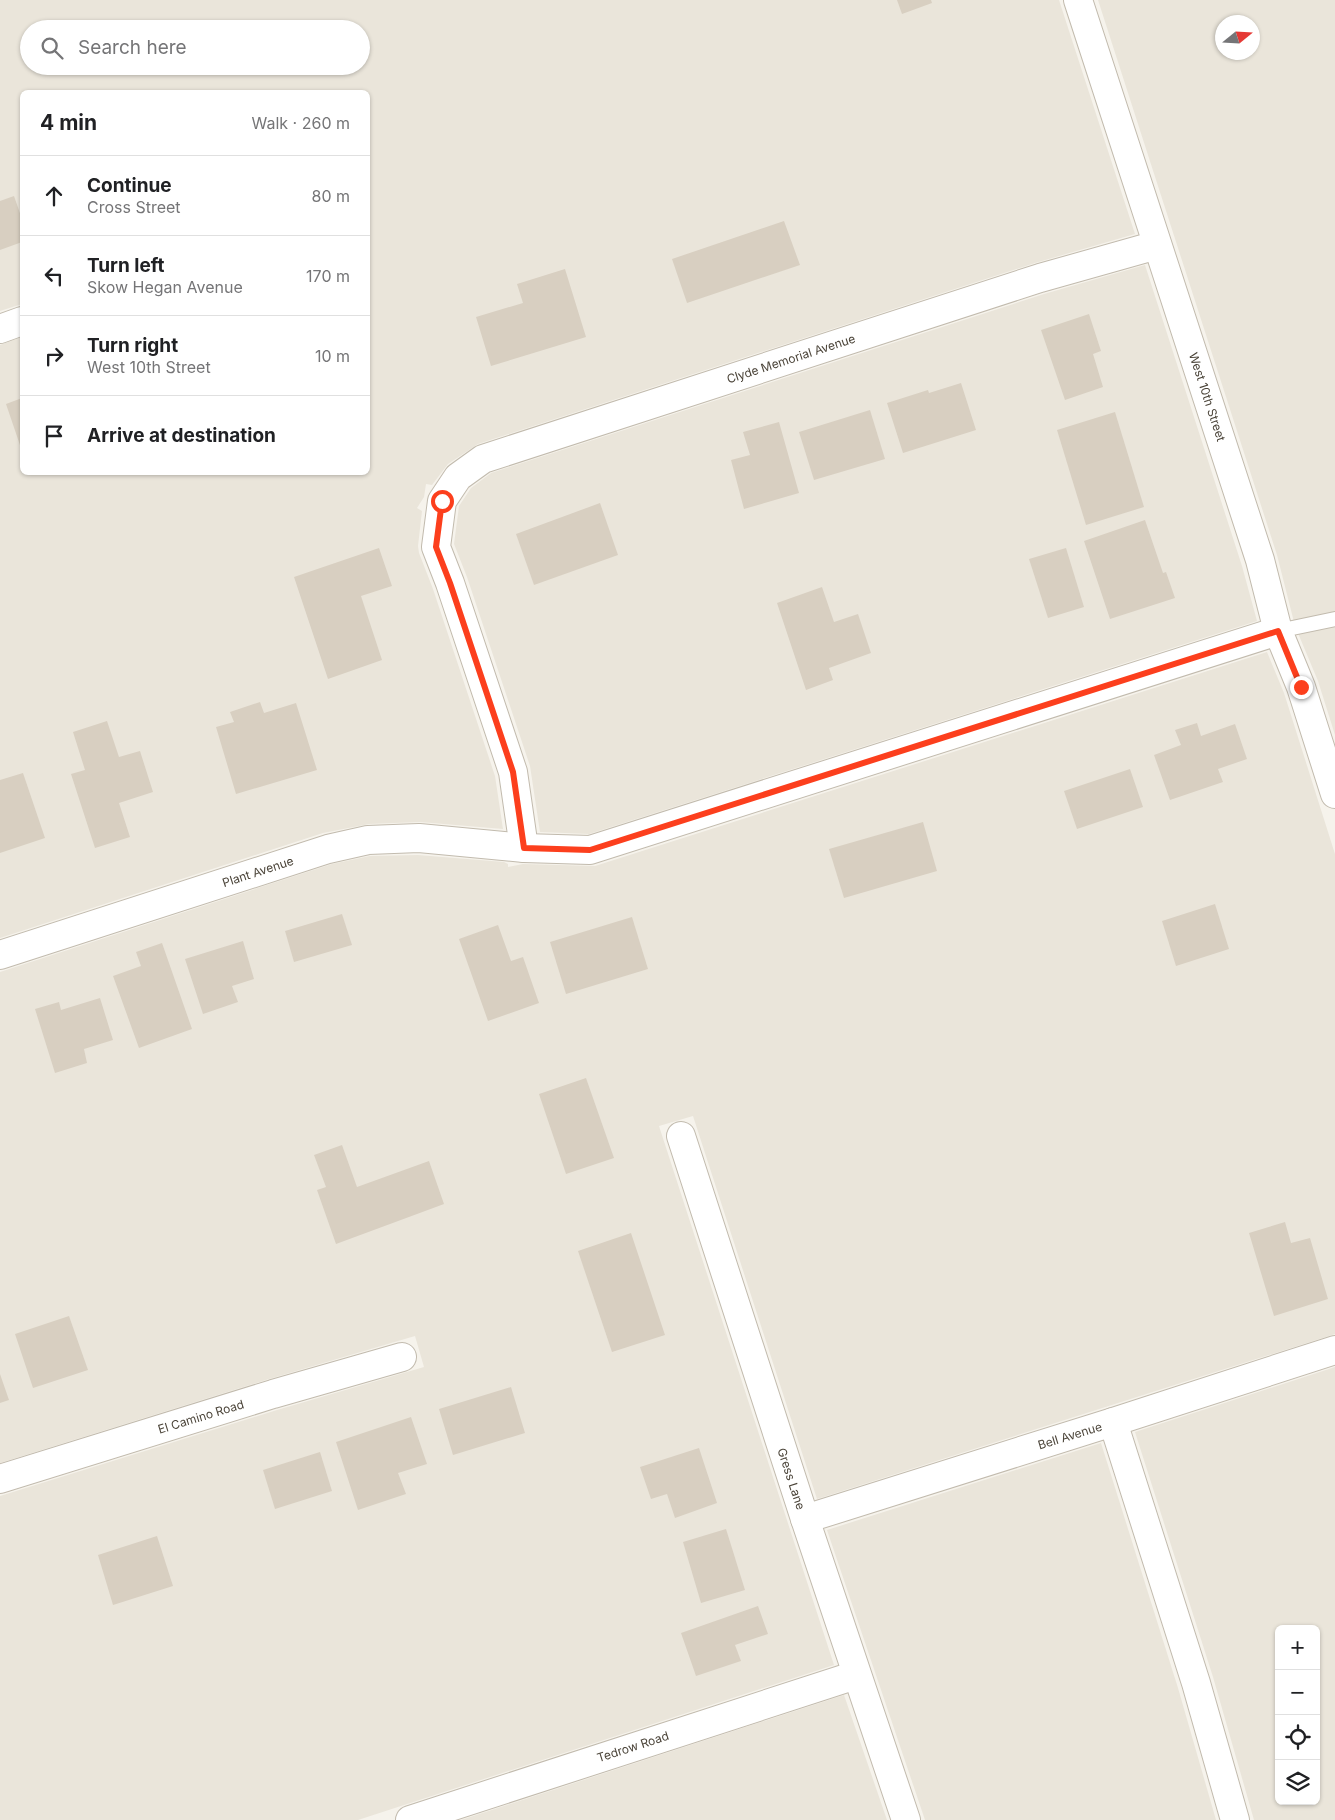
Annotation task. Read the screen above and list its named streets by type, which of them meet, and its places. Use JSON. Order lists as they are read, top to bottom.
{
  "streets": {
    "street": [
      "Clyde Memorial Avenue",
      "West 10th Street",
      "Plant Avenue",
      "El Camino Road",
      "Bell Avenue",
      "Gress Lane",
      "Tedrow Road"
    ]
  },
  "crossings": [
    ["Clyde Memorial Avenue", "West 10th Street"],
    ["Clyde Memorial Avenue", "Plant Avenue"],
    ["West 10th Street", "Plant Avenue"],
    ["Bell Avenue", "Gress Lane"],
    ["Gress Lane", "Tedrow Road"]
  ],
  "north": "right",
  "page": {
    "search": "Search here",
    "heading": ["4 min", "Walk · 260 m"],
    "list": [
      ["Continue", "Cross Street", "80 m"],
      ["Turn left", "Skow Hegan Avenue", "170 m"],
      ["Turn right", "West 10th Street", "10 m"],
      "Arrive at destination"
    ],
    "map_buttons": ["+", "−"]
  }
}
